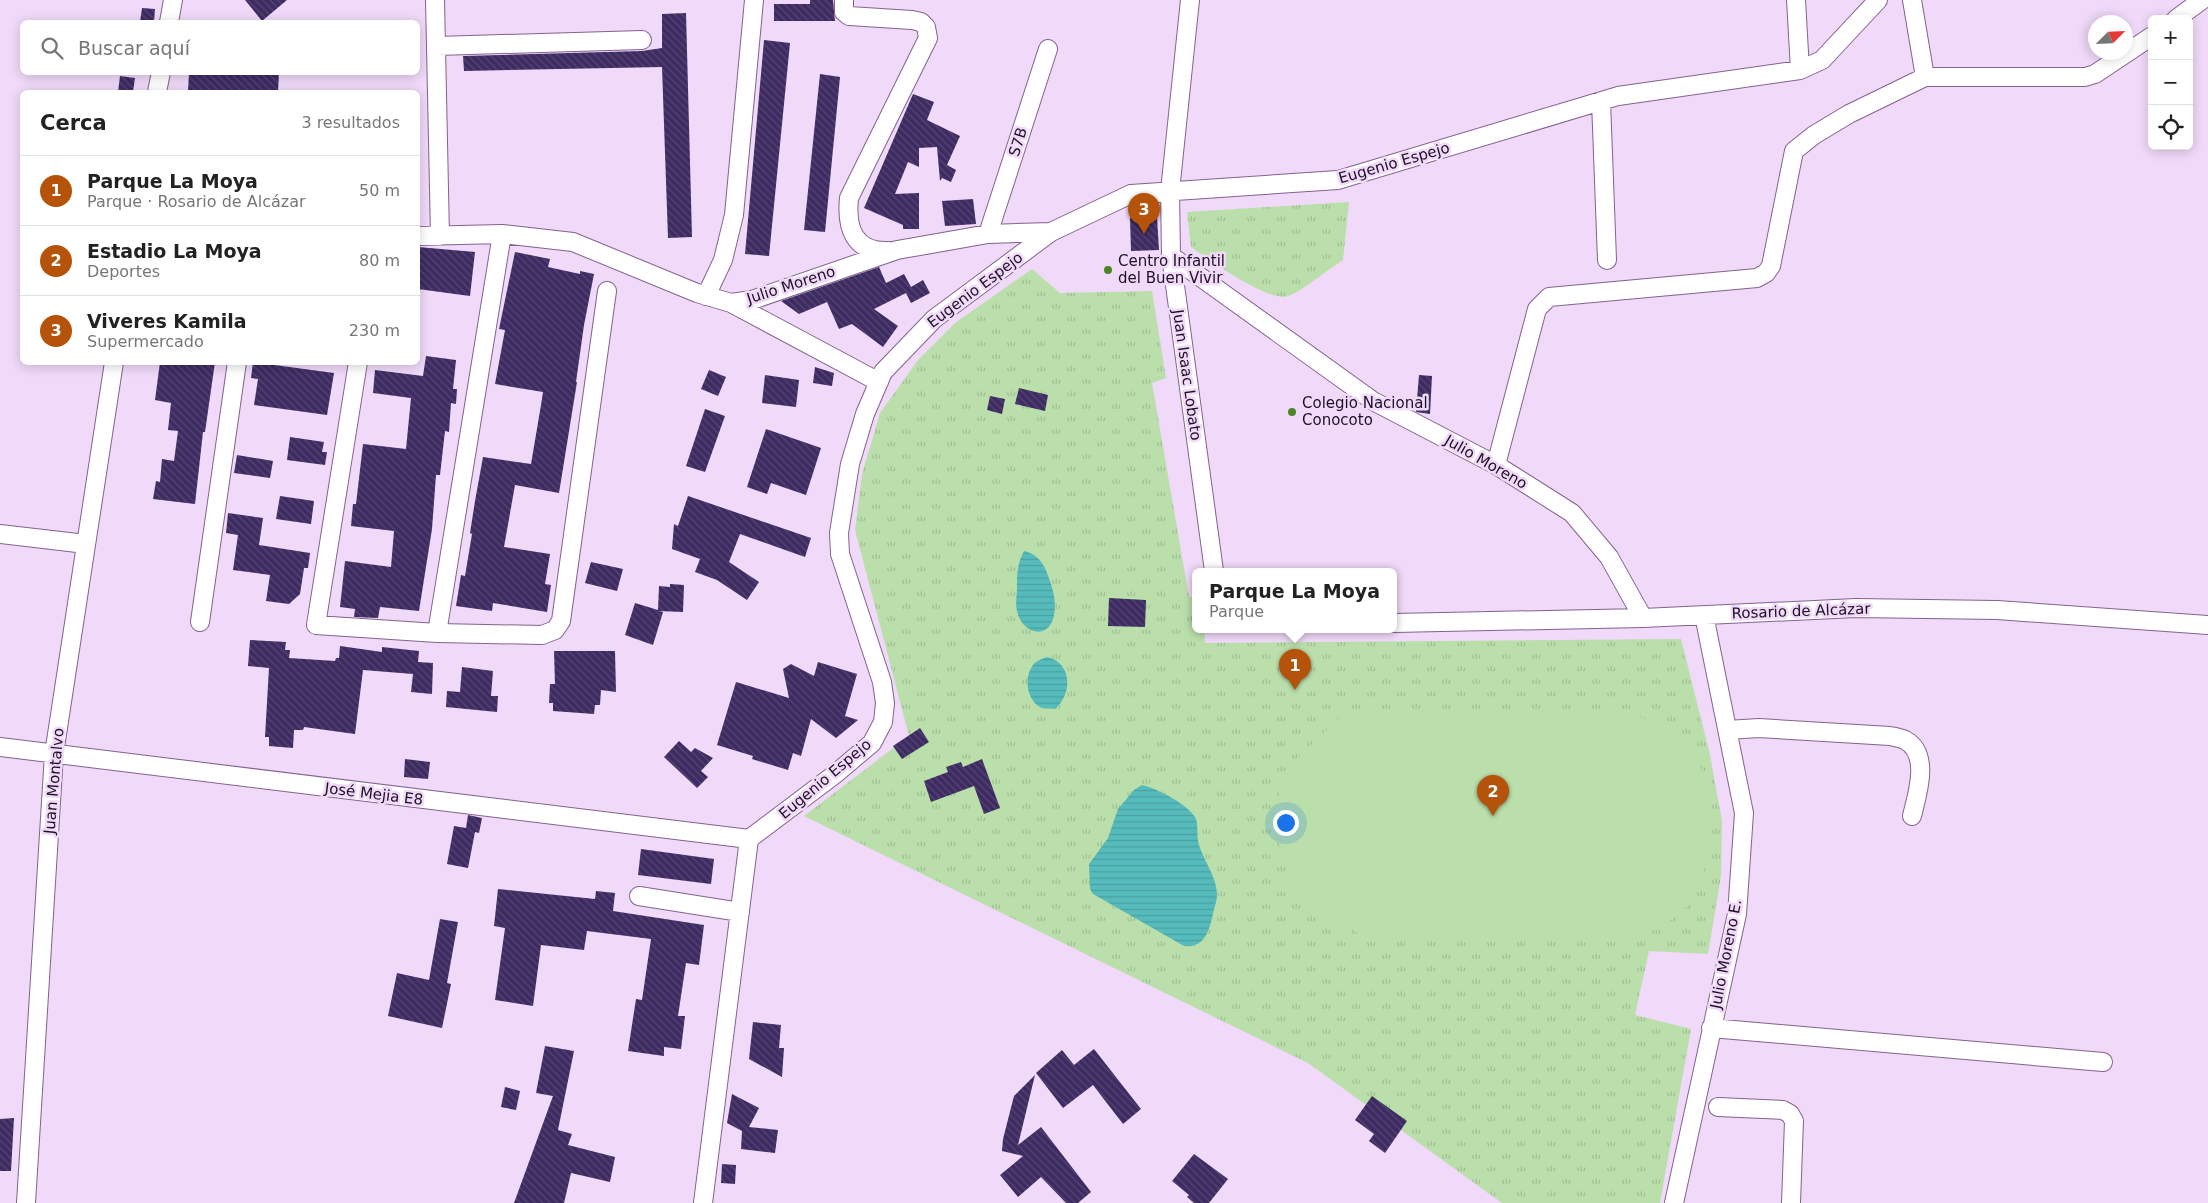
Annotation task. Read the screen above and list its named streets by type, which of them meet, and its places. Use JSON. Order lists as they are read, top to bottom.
{
  "streets": {
    "street": [
      "S7B",
      "Eugenio Espejo",
      "Julio Moreno",
      "Juan Isaac Lobato",
      "Rosario de Alcázar",
      "Juan Montalvo",
      "José Mejia E8",
      "Julio Moreno E."
    ]
  },
  "crossings": [
    ["S7B", "Julio Moreno"],
    ["Eugenio Espejo", "Julio Moreno"],
    ["Eugenio Espejo", "Juan Isaac Lobato"],
    ["Eugenio Espejo", "José Mejia E8"],
    ["Julio Moreno", "Juan Isaac Lobato"],
    ["Julio Moreno", "Rosario de Alcázar"],
    ["Rosario de Alcázar", "Julio Moreno E."],
    ["Juan Montalvo", "José Mejia E8"]
  ],
  "places": ["Centro Infantil del Buen Vivir", "Colegio Nacional Conocoto"],
  "north": "top right",
  "page": {
    "map_buttons": ["+", "−"],
    "search": "Buscar aquí",
    "heading": ["Cerca", "3 resultados"],
    "list": [
      {
        "mark": "1",
        "name": "Parque La Moya",
        "note": "Parque · Rosario de Alcázar",
        "value": "50 m"
      },
      {
        "mark": "2",
        "name": "Estadio La Moya",
        "note": "Deportes",
        "value": "80 m"
      },
      {
        "mark": "3",
        "name": "Viveres Kamila",
        "note": "Supermercado",
        "value": "230 m"
      }
    ],
    "pins": ["3", "1", "2"],
    "popup": ["Parque La Moya", "Parque"]
  }
}
